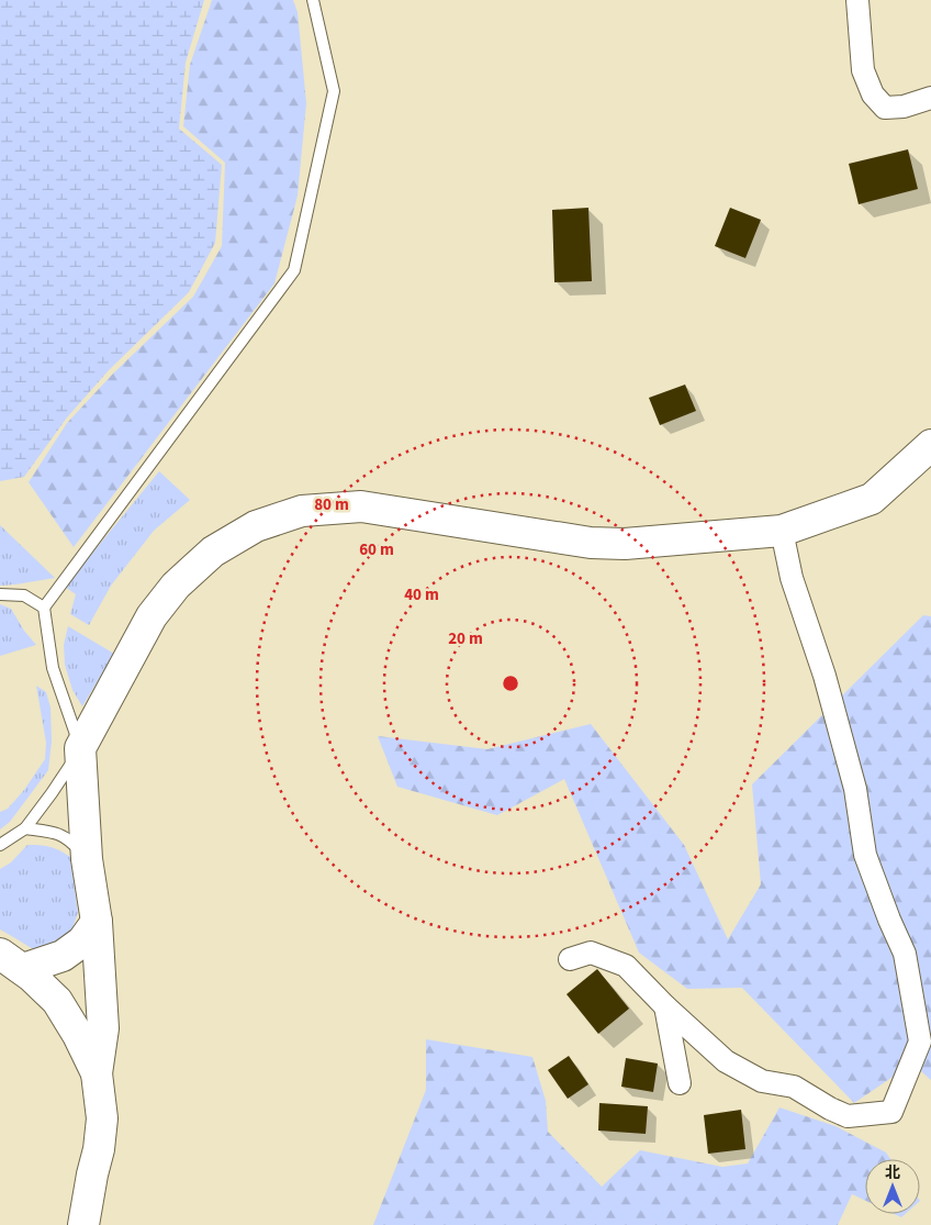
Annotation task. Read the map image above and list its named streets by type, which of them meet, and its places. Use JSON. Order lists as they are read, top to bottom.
{
  "north": "top",
  "rings": [
    "80 m",
    "60 m",
    "40 m",
    "20 m"
  ]
}
